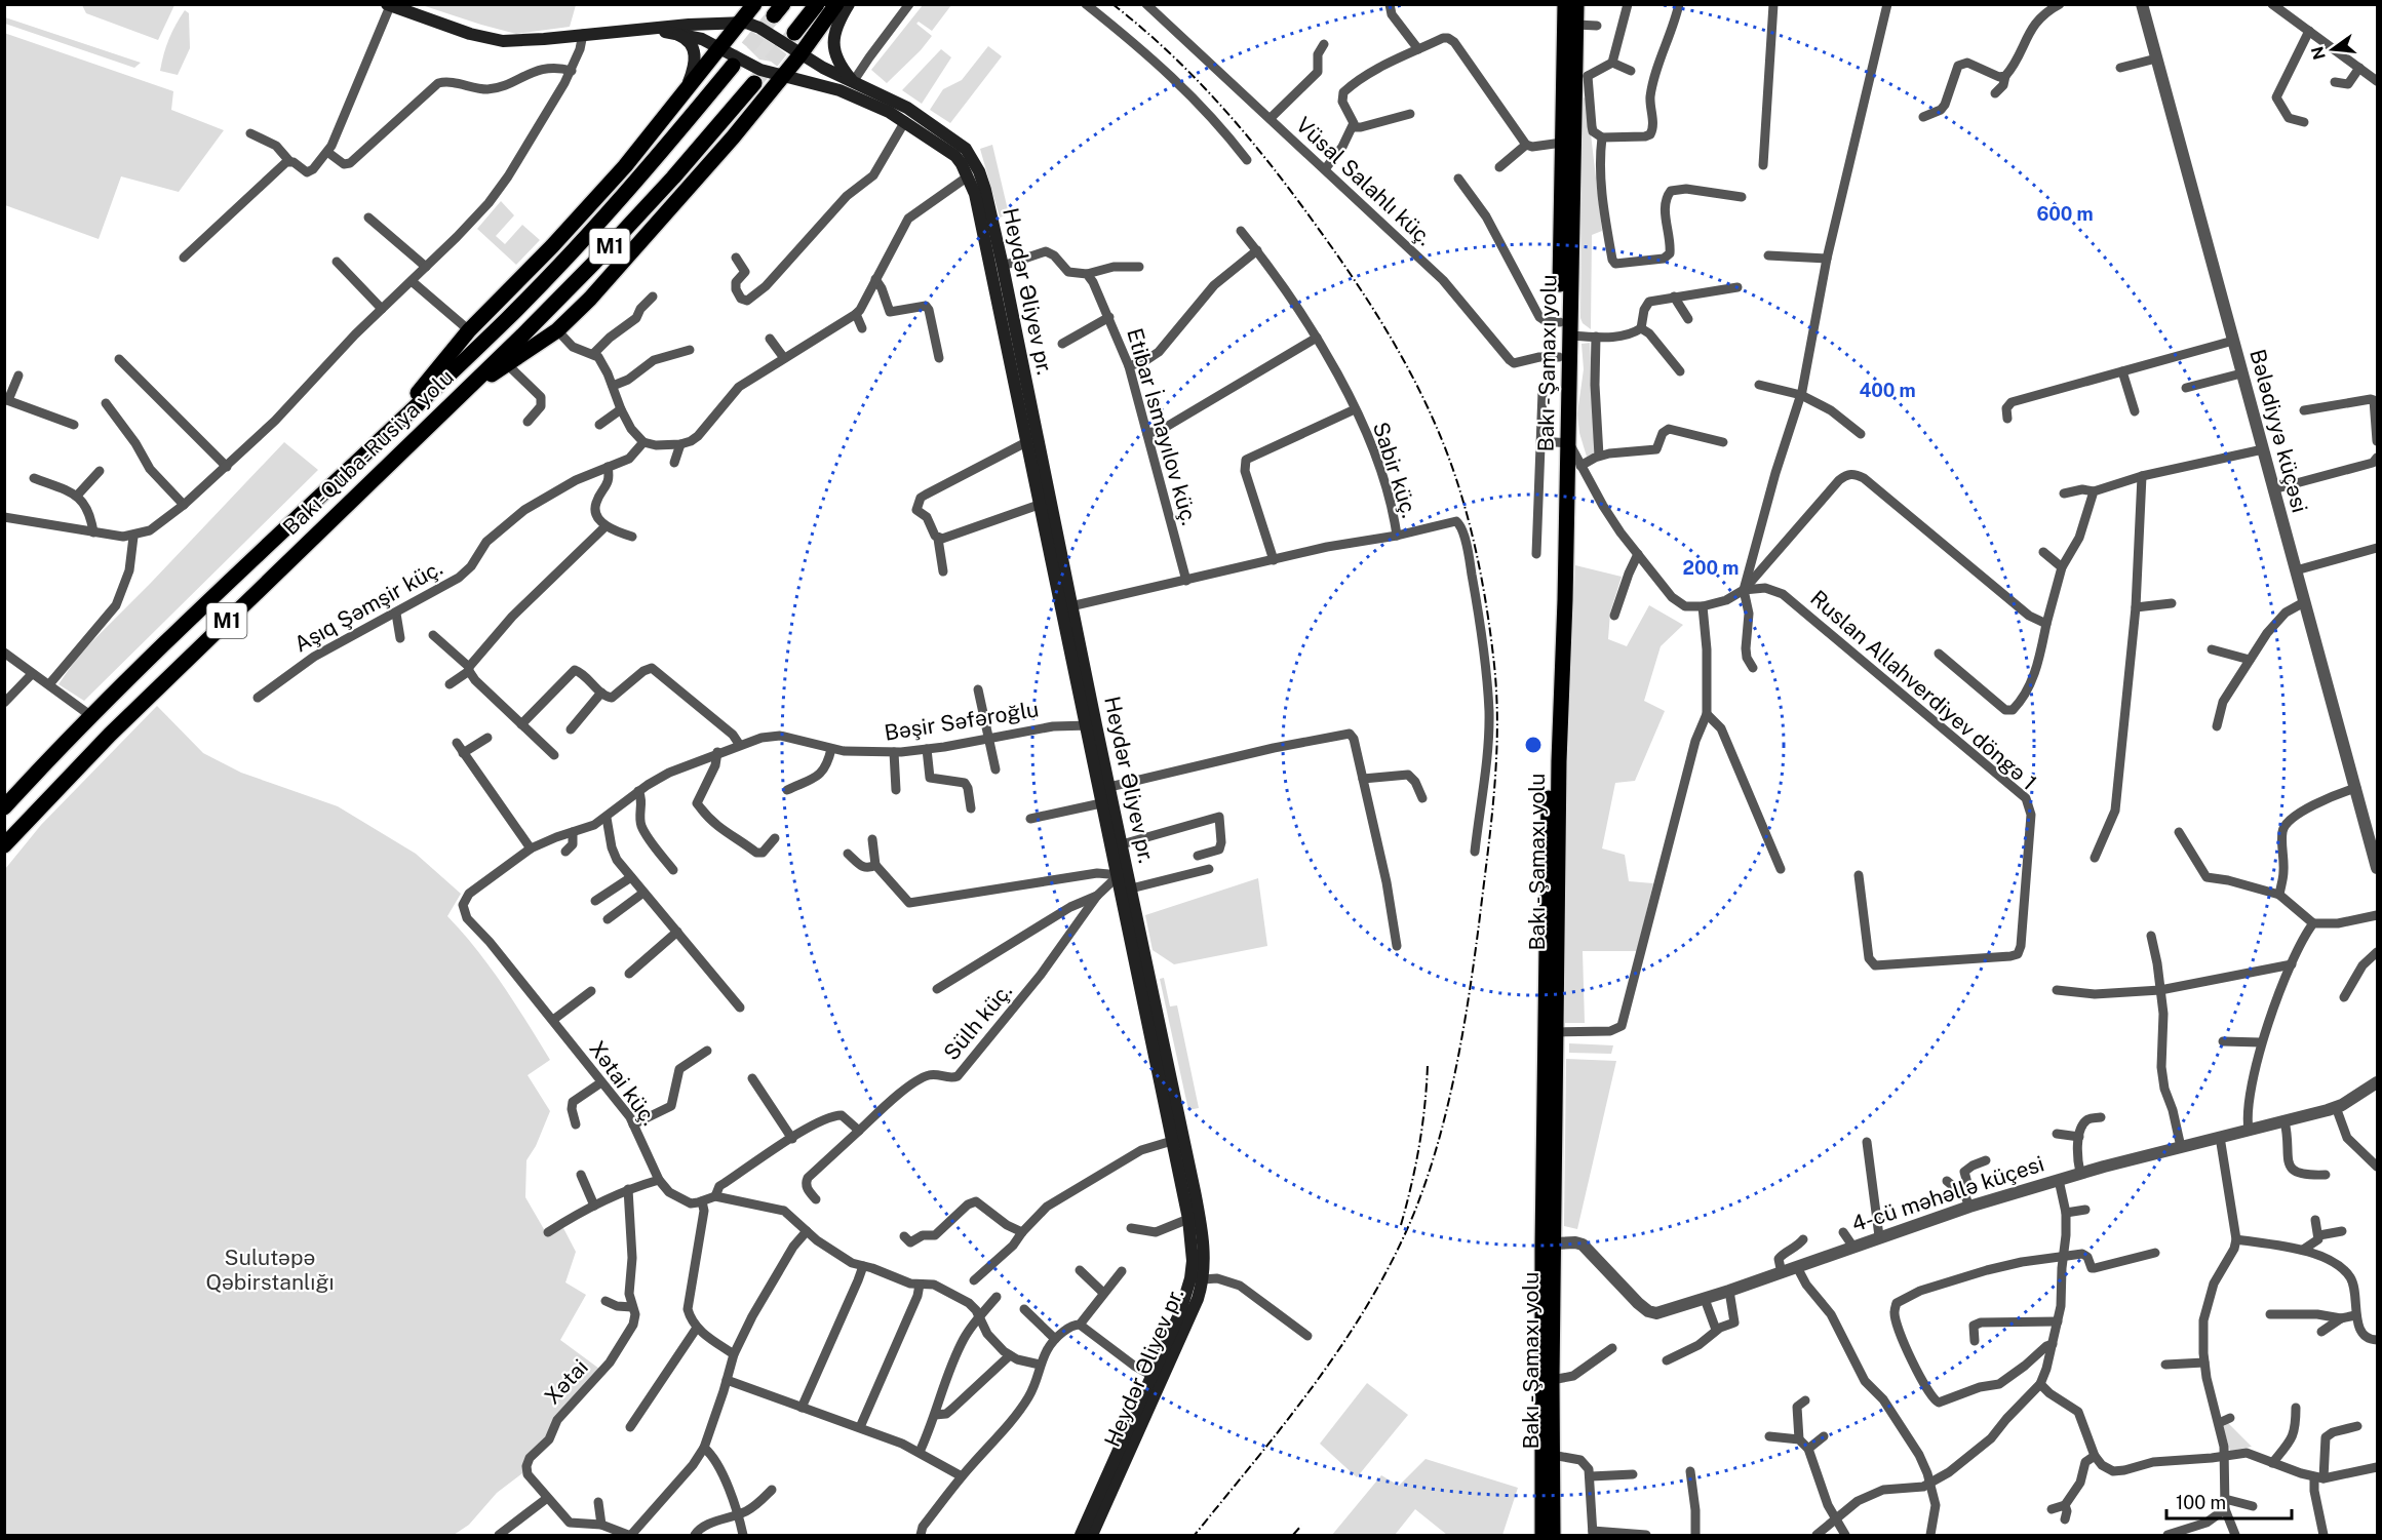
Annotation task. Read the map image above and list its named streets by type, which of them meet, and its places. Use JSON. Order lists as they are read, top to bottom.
{
  "streets": {
    "highway": ["M1", "Bakı - Şamaxı yolu", "Bakı-Quba-Rusiya yolu"],
    "main road": ["Heydər Əliyev pr."],
    "street": [
      "Vüsal Salahlı küç.",
      "Etibar İsmayılov küç.",
      "Bələdiyyə küçəsi",
      "Sabir küç.",
      "Aşıq Şəmşir küç.",
      "Ruslan Allahverdiyev döngə 1",
      "Bəşir Səfəroğlu",
      "Sülh küç.",
      "Xətai küç.",
      "4-cü məhəllə küçesi",
      "Xətai"
    ]
  },
  "crossings": [
    ["Vüsal Salahlı küç.", "Bakı - Şamaxı yolu"],
    ["Heydər Əliyev pr.", "Sabir küç."],
    ["Heydər Əliyev pr.", "Bəşir Səfəroğlu"],
    ["Heydər Əliyev pr.", "Sülh küç."],
    ["Bakı - Şamaxı yolu", "4-cü məhəllə küçesi"],
    ["Etibar İsmayılov küç.", "Sabir küç."],
    ["Bəşir Səfəroğlu", "Xətai küç."]
  ],
  "parks": ["Sulutəpə Qəbirstanlığı"],
  "scale_bar": "100 m",
  "north": "left",
  "rings": ["600 m", "400 m", "200 m"]
}
